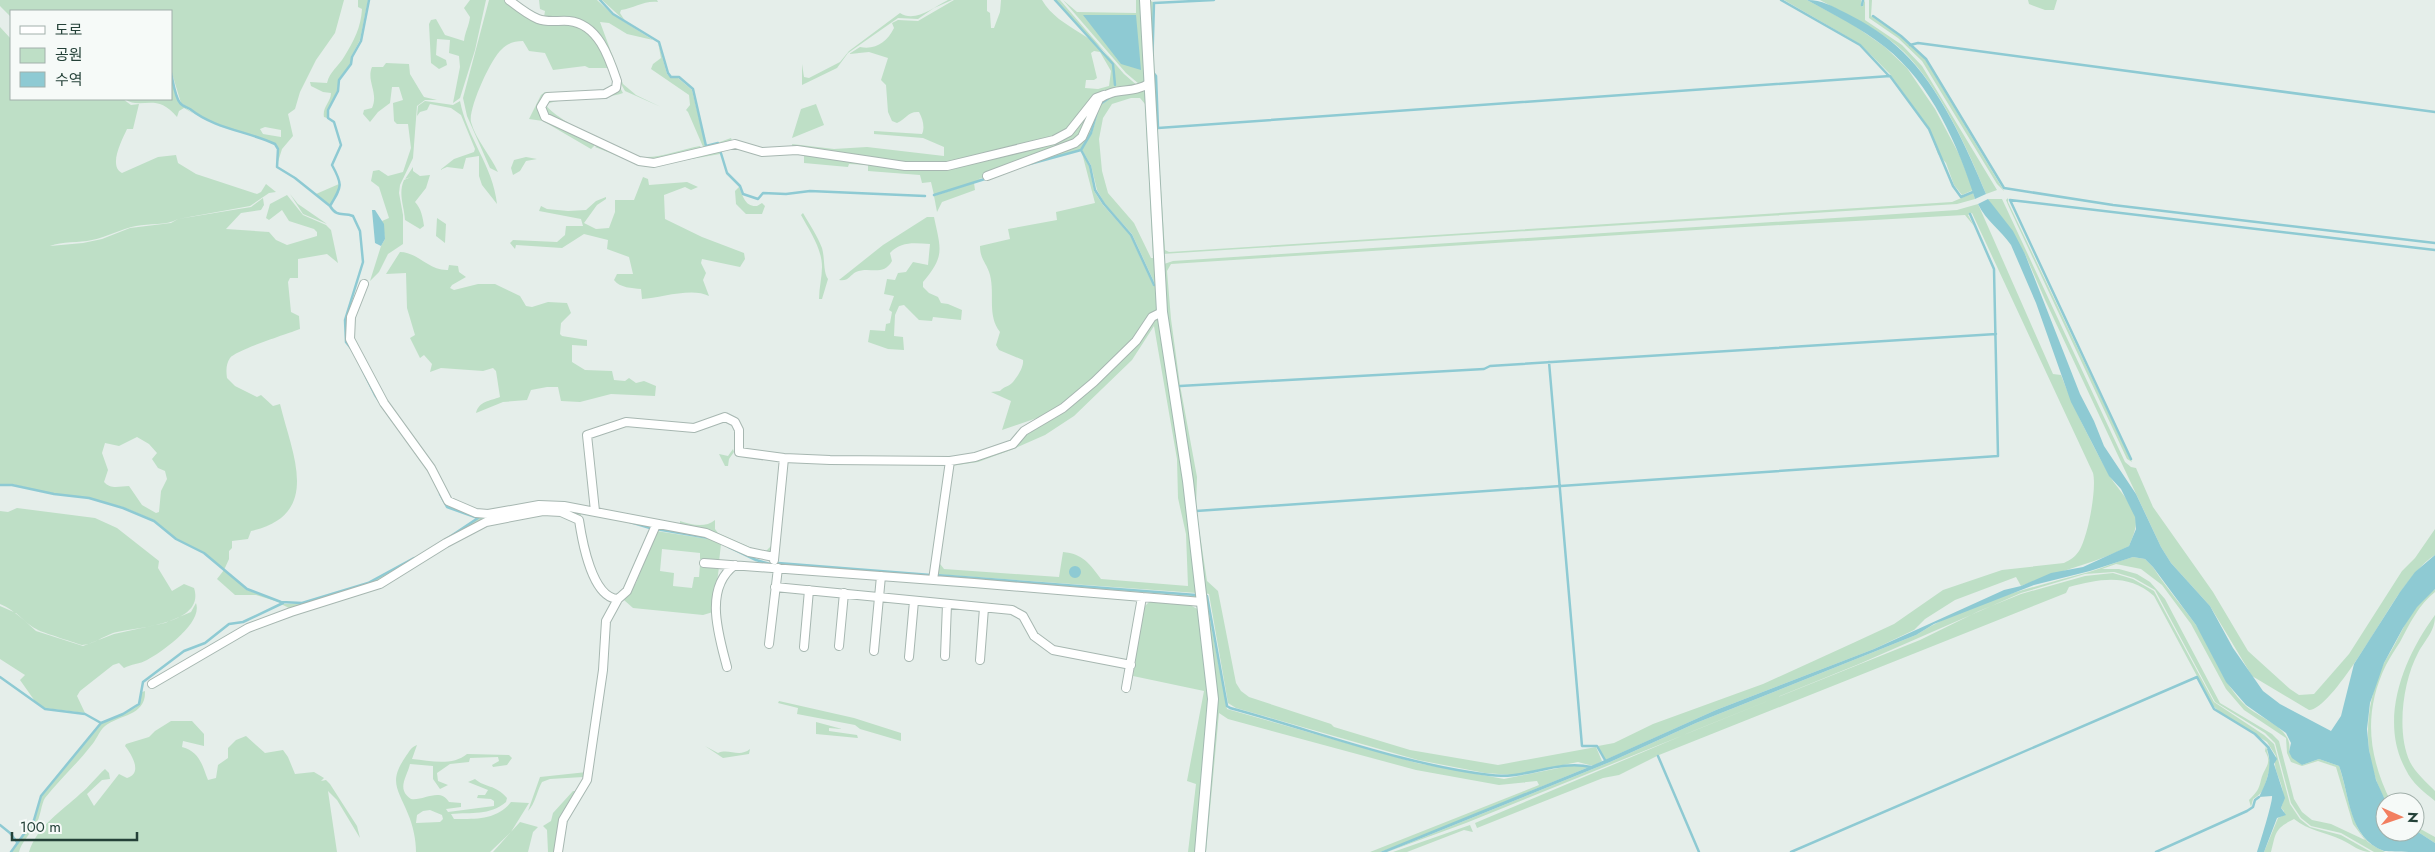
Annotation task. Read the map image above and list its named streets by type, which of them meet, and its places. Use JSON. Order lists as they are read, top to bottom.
{
  "legend": ["도로", "공원", "수역"],
  "scale_bar": "100 m",
  "north": "right"
}
